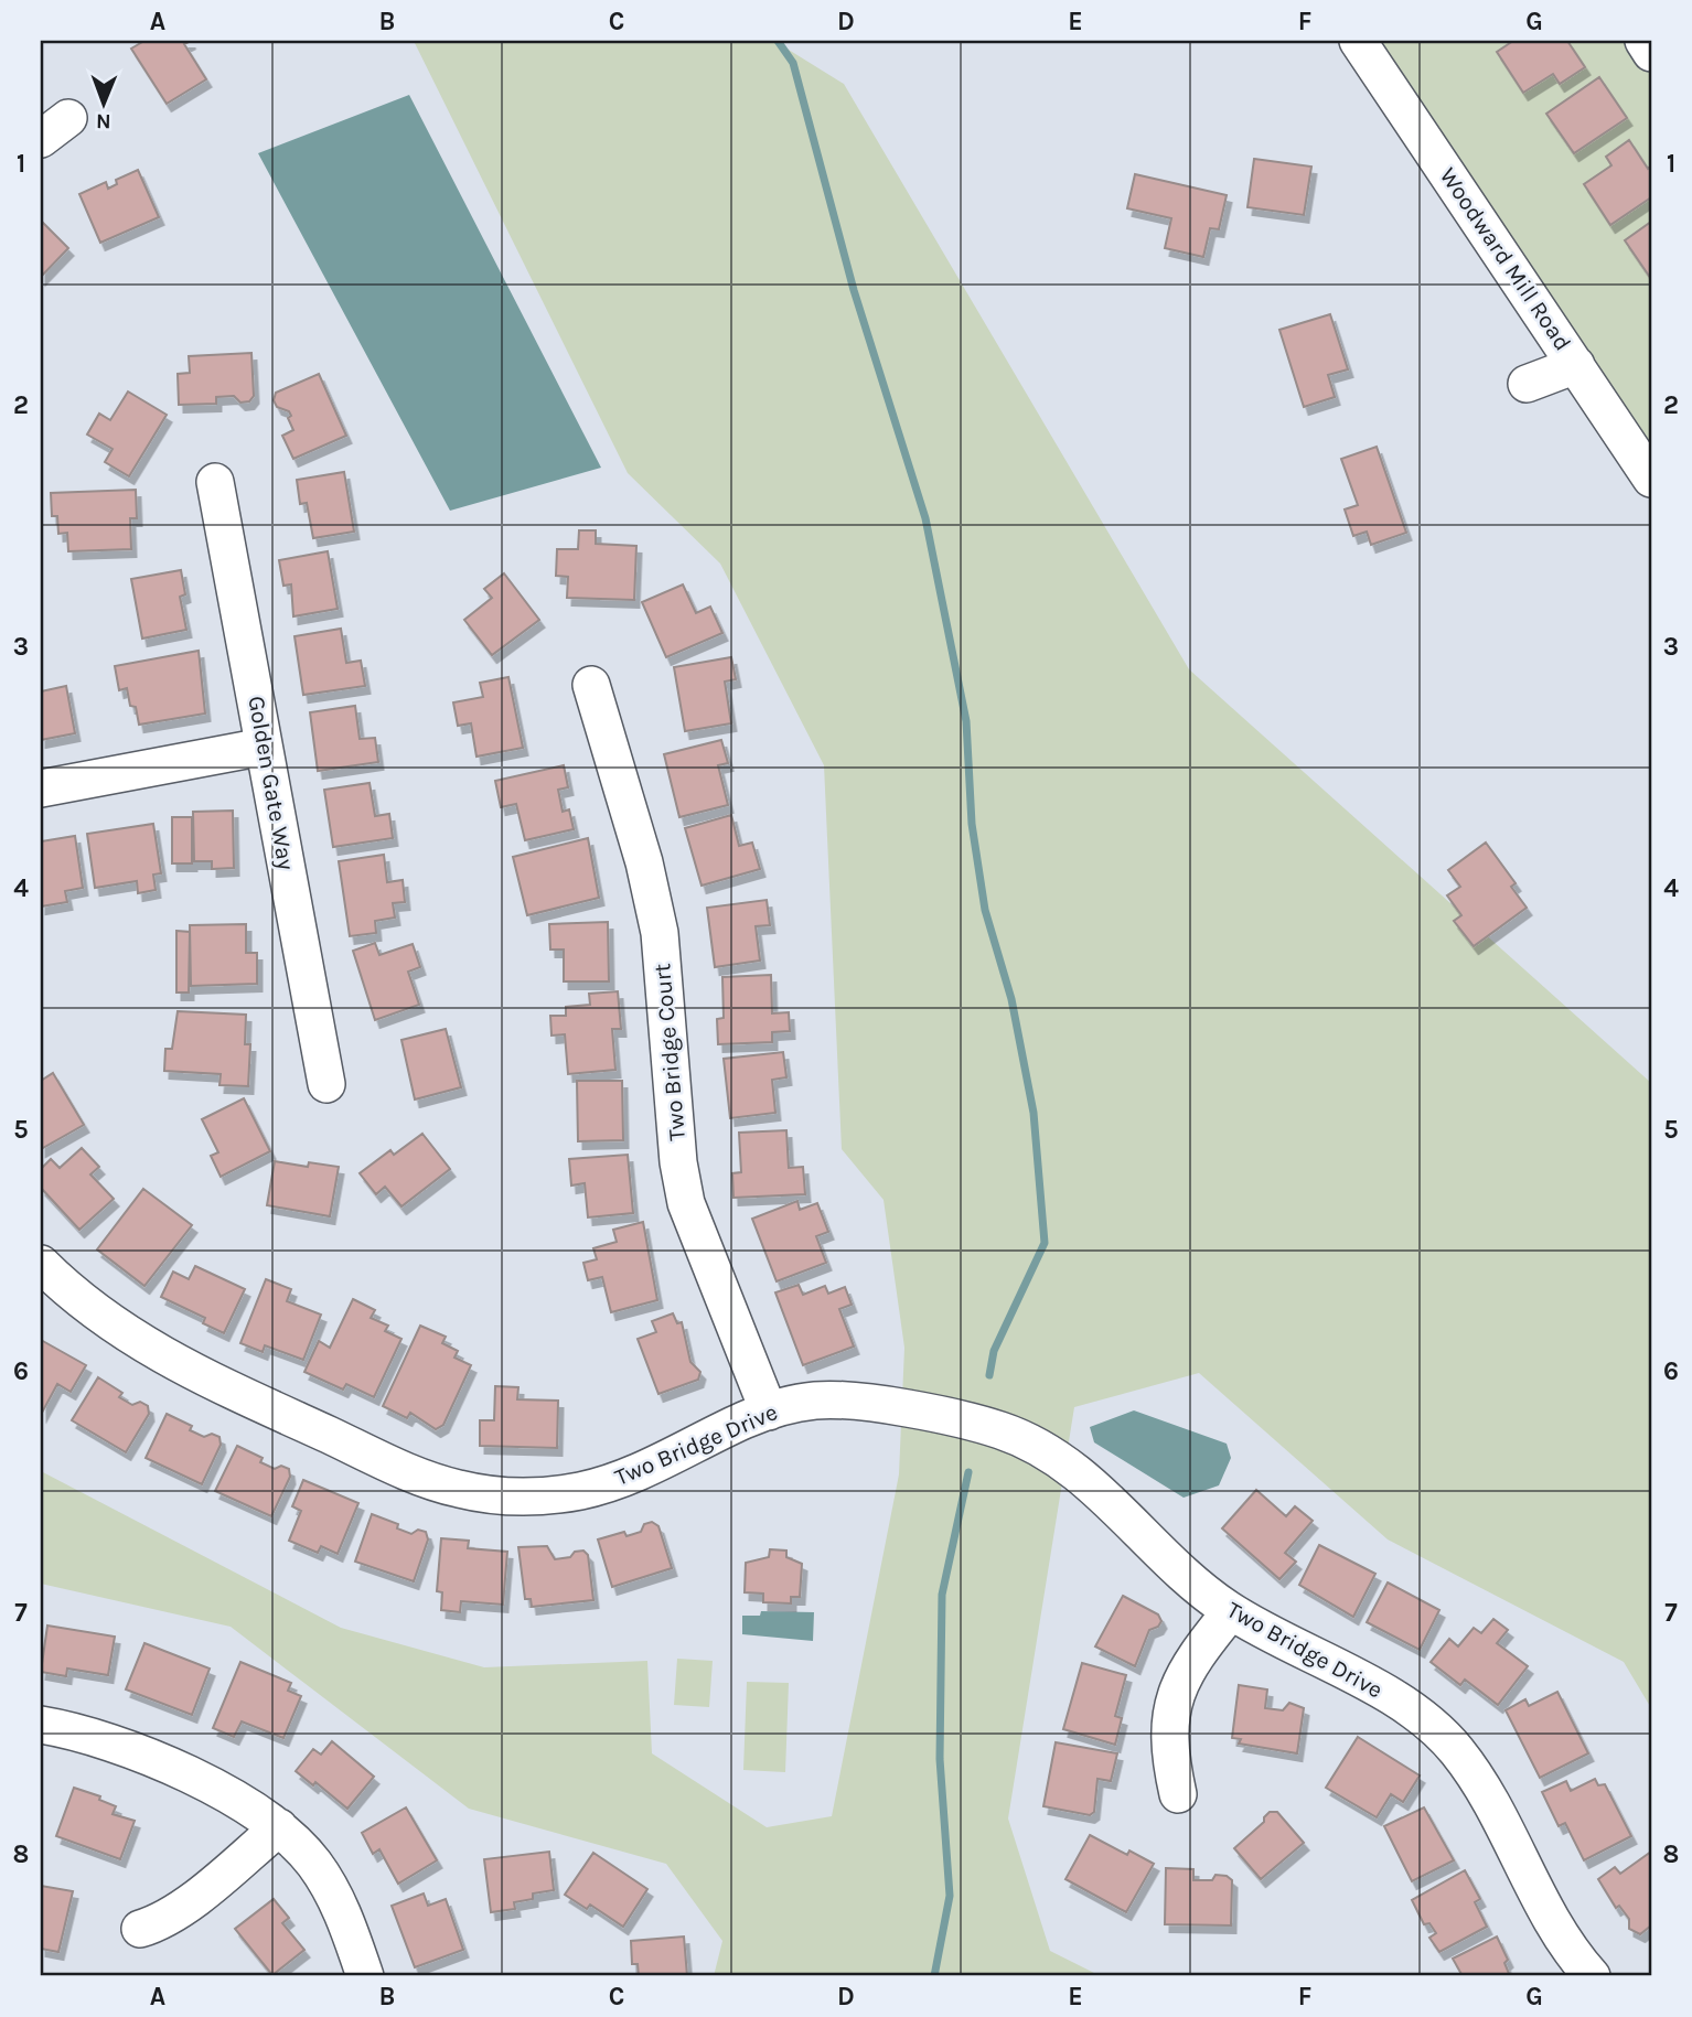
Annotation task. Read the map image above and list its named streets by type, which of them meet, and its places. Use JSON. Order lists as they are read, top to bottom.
{
  "streets": {
    "street": [
      "Woodward Mill Road",
      "Golden Gate Way",
      "Two Bridge Court",
      "Two Bridge Drive"
    ]
  },
  "crossings": [
    ["Two Bridge Court", "Two Bridge Drive"]
  ],
  "north": "bottom",
  "grid": {
    "columns": [
      "A",
      "B",
      "C",
      "D",
      "E",
      "F",
      "G"
    ],
    "rows": [
      "1",
      "2",
      "3",
      "4",
      "5",
      "6",
      "7",
      "8"
    ]
  }
}
